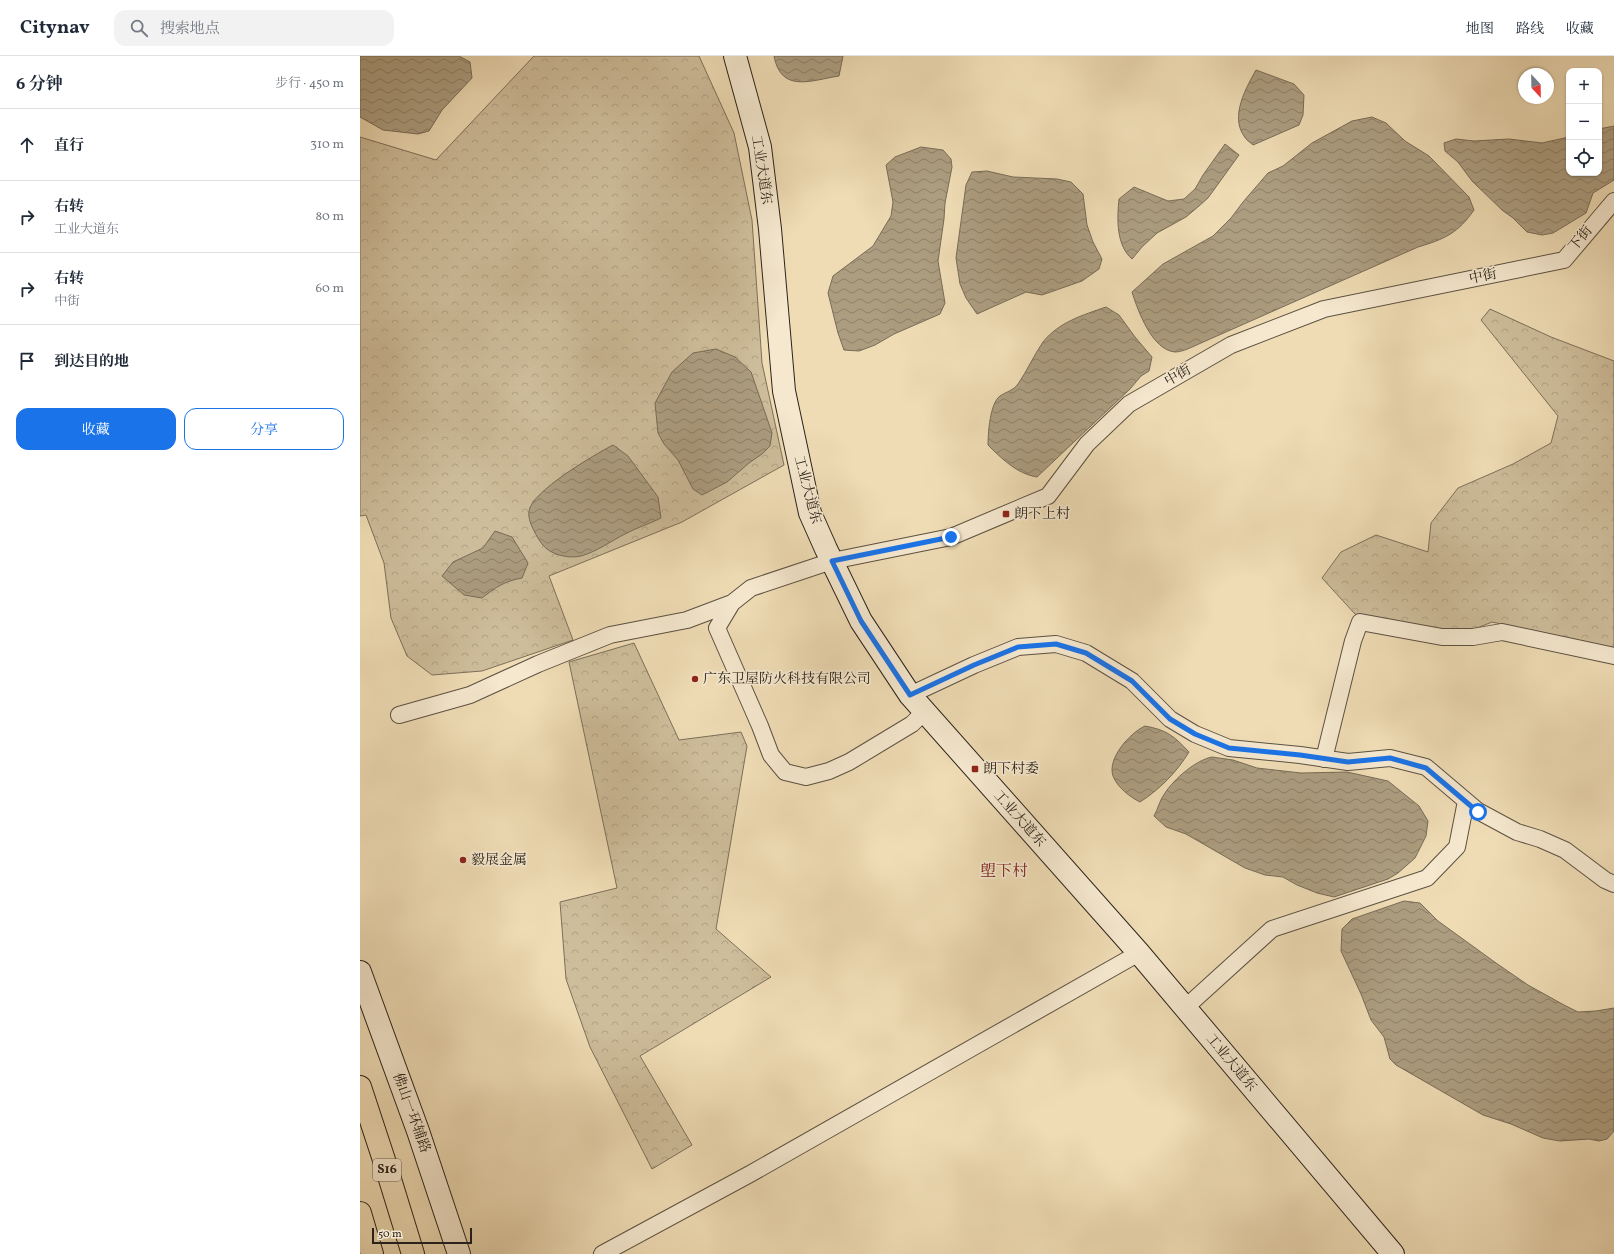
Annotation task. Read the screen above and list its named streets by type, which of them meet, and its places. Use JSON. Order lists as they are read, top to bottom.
{
  "streets": {
    "highway": ["S16"],
    "street": [
      "工业大道东",
      "下街",
      "中街",
      "佛山一环辅路"
    ]
  },
  "crossings": [
    ["工业大道东", "中街"],
    ["下街", "中街"]
  ],
  "districts": ["塱下村"],
  "places": {
    "transit": ["朗下上村", "朗下村委"],
    "other": ["广东卫屋防火科技有限公司", "毅展金属"]
  },
  "scale_bar": "50 m",
  "north": "bottom",
  "page": {
    "header": "Citynav",
    "search": "搜索地点",
    "nav": ["地图", "路线", "收藏"],
    "heading": ["6 分钟", "步行 · 450 m"],
    "map_buttons": ["+", "−"],
    "list": [
      ["直行", "310 m"],
      ["右转", "工业大道东", "80 m"],
      ["右转", "中街", "60 m"],
      "到达目的地"
    ],
    "buttons": ["收藏", "分享"],
    "scale": "50 m"
  }
}
